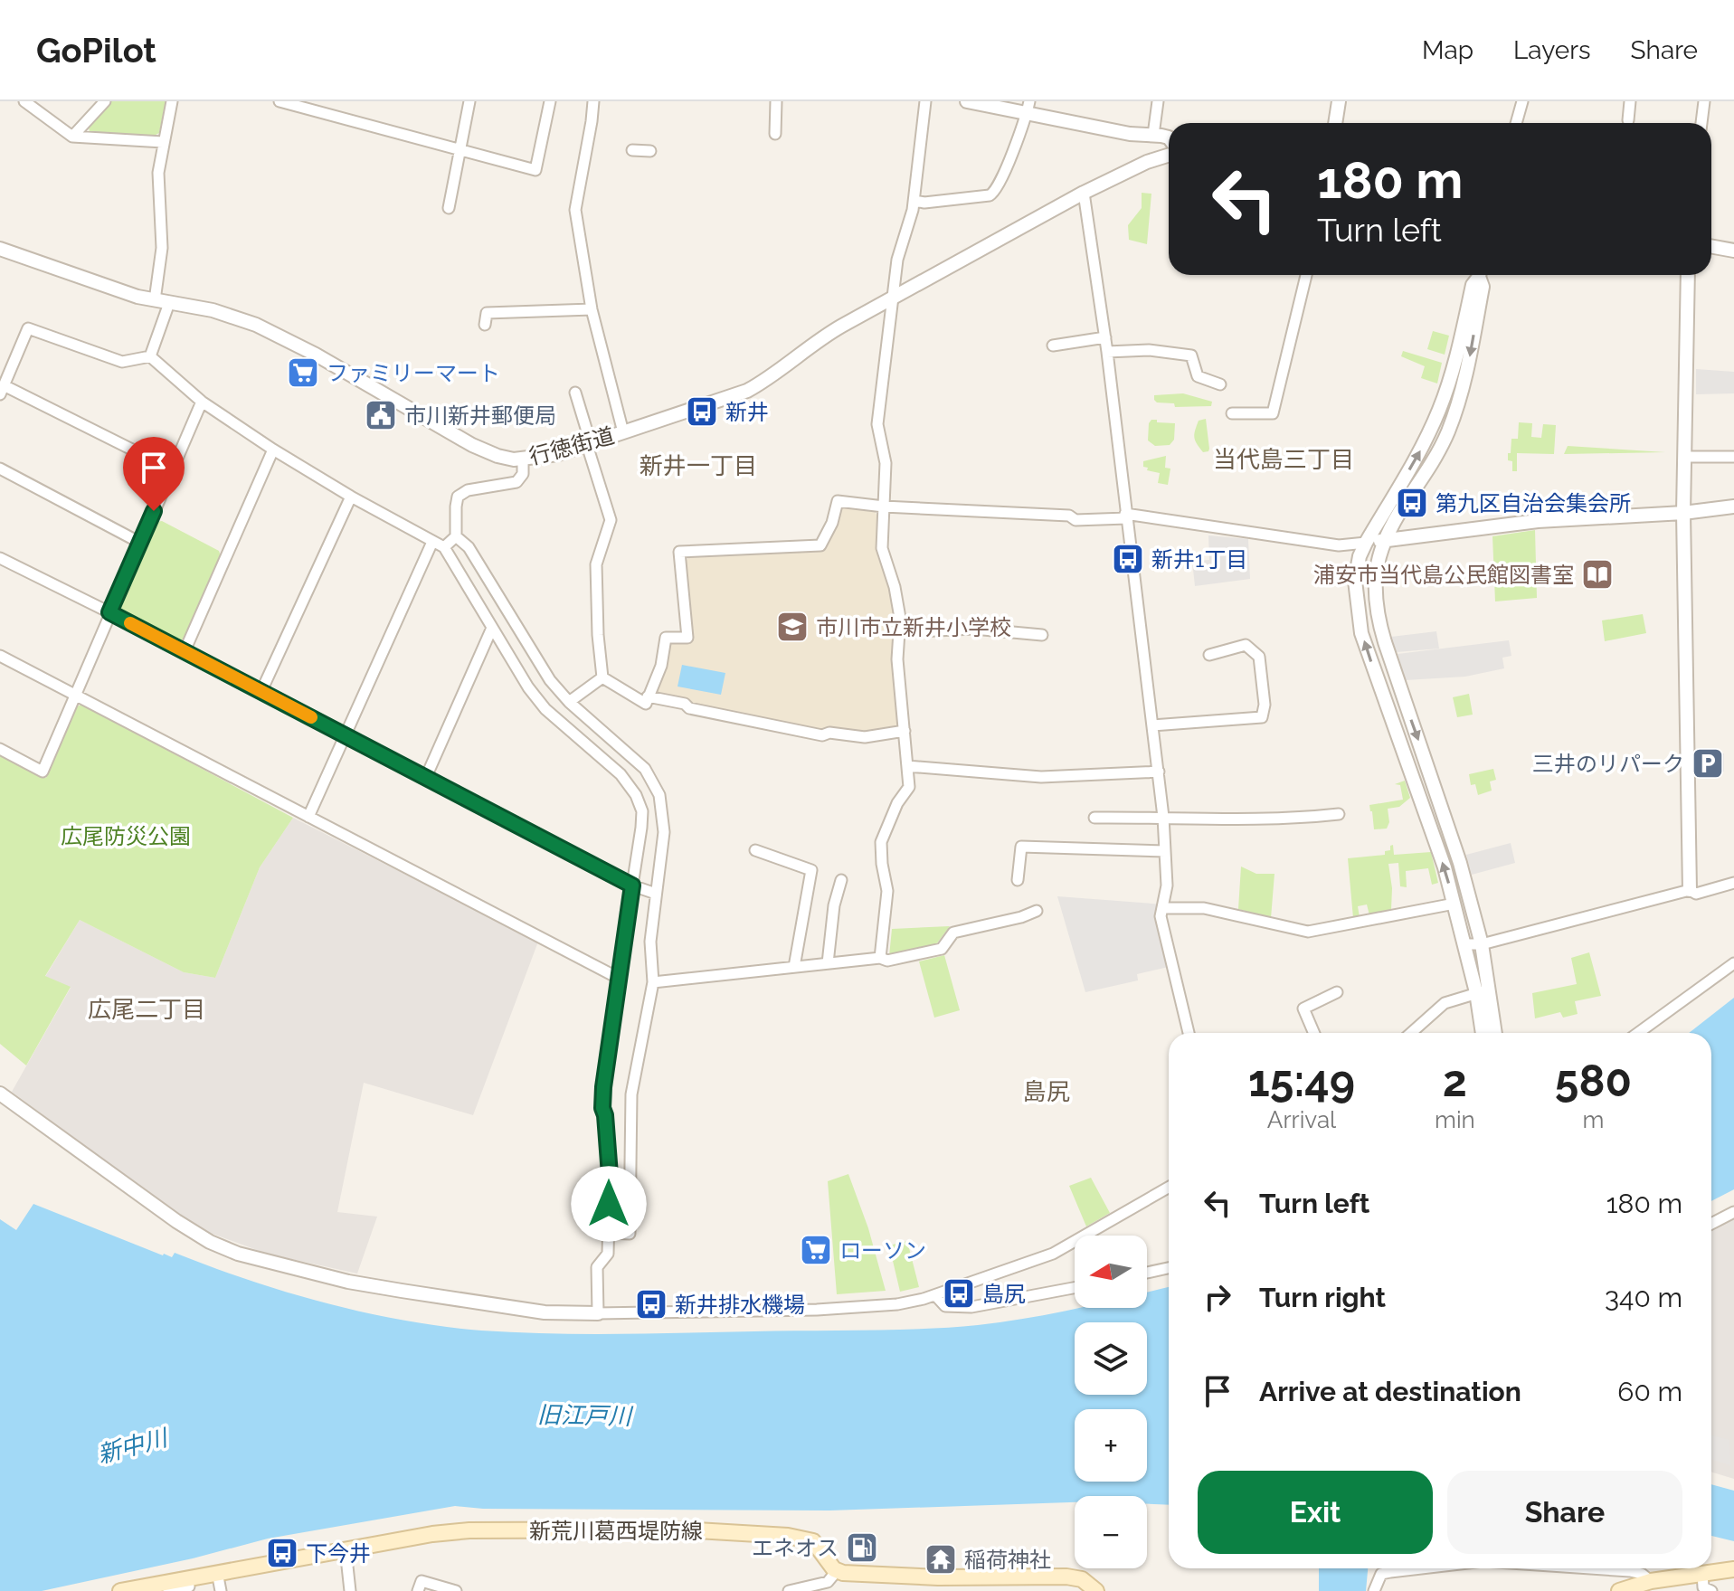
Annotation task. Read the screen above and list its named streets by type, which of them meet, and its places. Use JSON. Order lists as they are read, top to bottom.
{
  "streets": {
    "main road": ["新荒川葛西堤防線"],
    "street": ["行徳街道"]
  },
  "districts": [
    "当代島三丁目",
    "新井一丁目",
    "広尾二丁目",
    "島尻"
  ],
  "water": ["旧江戸川", "新中川"],
  "parks": ["広尾防災公園"],
  "places": {
    "supermarket": ["ファミリーマート", "ローソン"],
    "bus stop": [
      "新井",
      "第九区自治会集会所",
      "新井1丁目",
      "島尻",
      "新井排水機場",
      "下今井"
    ],
    "public building": ["市川新井郵便局"],
    "library": ["浦安市当代島公民館図書室"],
    "school or university": ["市川市立新井小学校"],
    "parking": ["三井のリパーク"],
    "fuel station": ["エネオス"],
    "temple": ["稲荷神社"]
  },
  "north": "left",
  "page": {
    "header": "GoPilot",
    "nav": ["Map", "Layers", "Share"],
    "turn": ["180 m", "Turn left"],
    "eta": [
      "15:49",
      "Arrival",
      "2",
      "min",
      "580",
      "m"
    ],
    "list": [
      {
        "name": "Turn left",
        "value": "180 m"
      },
      {
        "name": "Turn right",
        "value": "340 m"
      },
      {
        "name": "Arrive at destination",
        "value": "60 m"
      }
    ],
    "map_buttons": ["+", "−"],
    "buttons": ["Exit", "Share"]
  }
}
